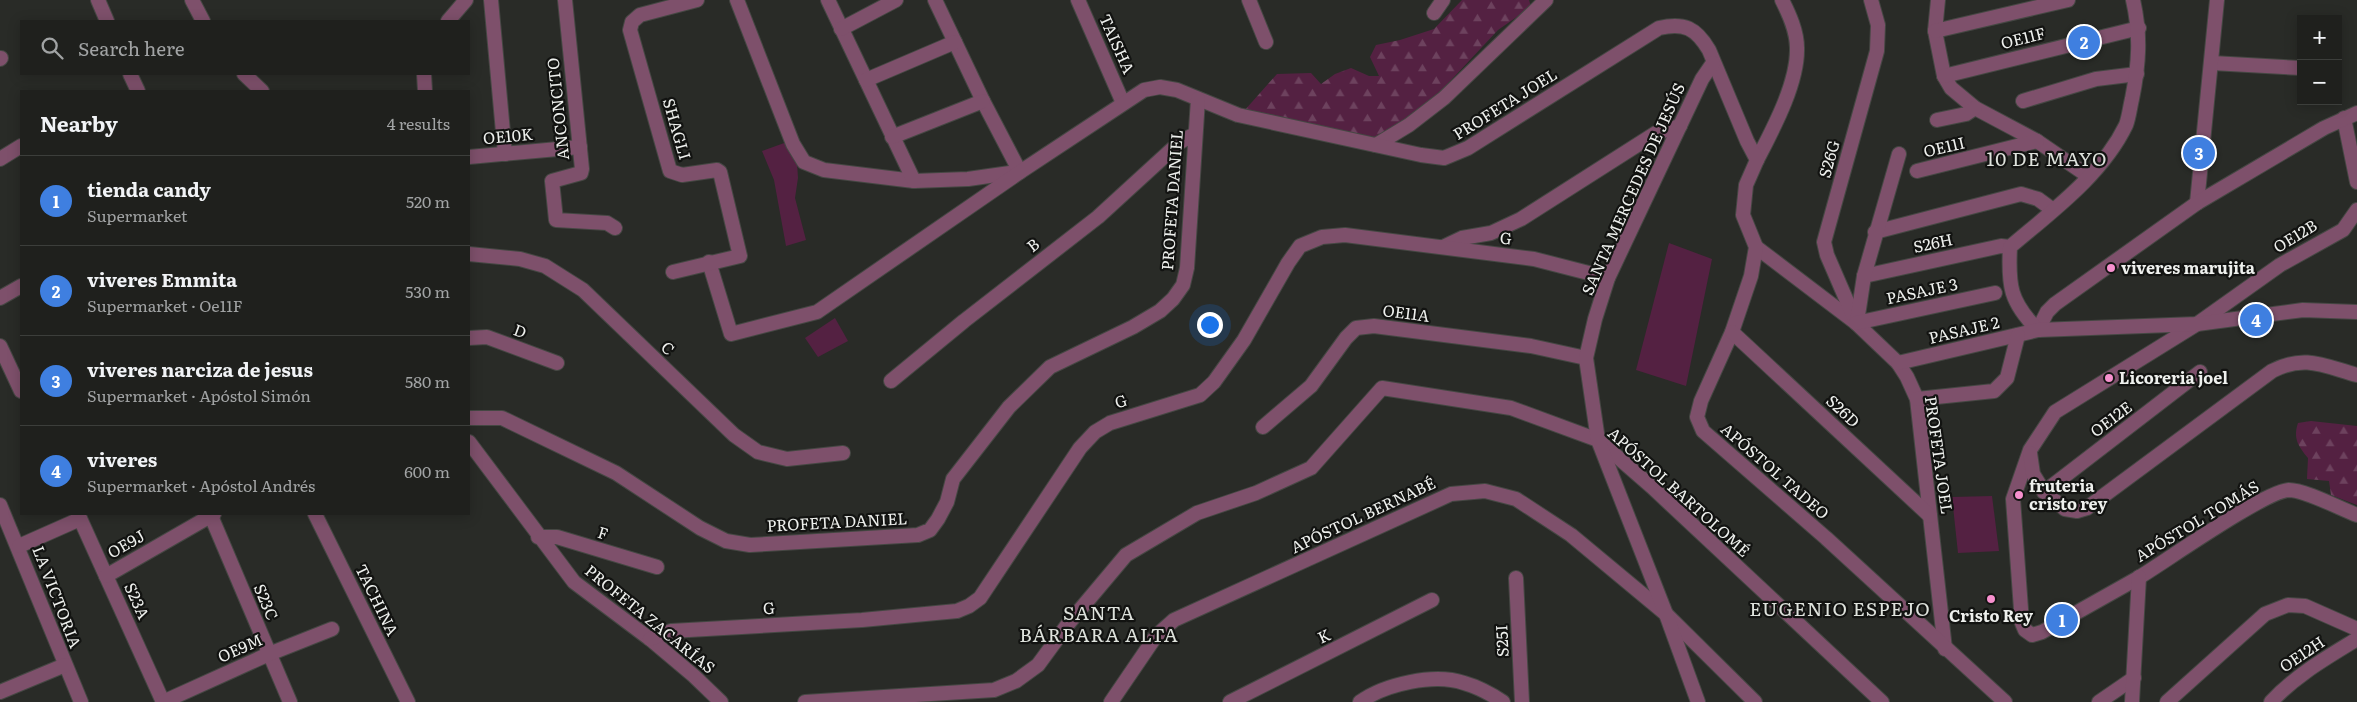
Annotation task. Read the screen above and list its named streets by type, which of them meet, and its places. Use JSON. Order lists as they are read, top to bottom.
{
  "streets": {
    "street": [
      "OE11F",
      "TAISHA",
      "PROFETA JOEL",
      "ANCONCITO",
      "SHAGLI",
      "OE10K",
      "OE11I",
      "S26G",
      "SANTA MERCEDES DE JESÚS",
      "PROFETA DANIEL",
      "OE12B",
      "G",
      "S26H",
      "B",
      "PASAJE 3",
      "OE11A",
      "PASAJE 2",
      "D",
      "C",
      "S26D",
      "OE12E",
      "APÓSTOL TADEO",
      "APÓSTOL BARTOLOMÉ",
      "APÓSTOL BERNABÉ",
      "APÓSTOL TOMÁS",
      "F",
      "OE9J",
      "LA VICTORIA",
      "TACHINA",
      "S23A",
      "S23C",
      "PROFETA ZACARÍAS",
      "K",
      "S25I",
      "OE9M",
      "OE12H"
    ]
  },
  "crossings": [
    ["TAISHA", "PROFETA JOEL"],
    ["PROFETA JOEL", "SHAGLI"],
    ["PROFETA JOEL", "S26G"],
    ["PROFETA JOEL", "SANTA MERCEDES DE JESÚS"],
    ["PROFETA JOEL", "PROFETA DANIEL"],
    ["PROFETA JOEL", "PASAJE 3"],
    ["PROFETA JOEL", "PASAJE 2"],
    ["PROFETA JOEL", "S26D"],
    ["PROFETA JOEL", "APÓSTOL TADEO"],
    ["ANCONCITO", "OE10K"],
    ["S26G", "PASAJE 3"],
    ["SANTA MERCEDES DE JESÚS", "G"],
    ["SANTA MERCEDES DE JESÚS", "OE11A"],
    ["SANTA MERCEDES DE JESÚS", "APÓSTOL BARTOLOMÉ"],
    ["SANTA MERCEDES DE JESÚS", "APÓSTOL BERNABÉ"],
    ["PROFETA DANIEL", "B"],
    ["OE12B", "PASAJE 2"],
    ["OE12B", "APÓSTOL TOMÁS"],
    ["G", "PROFETA ZACARÍAS"],
    ["S26D", "APÓSTOL TADEO"],
    ["F", "PROFETA ZACARÍAS"],
    ["OE9J", "S23A"],
    ["OE9J", "S23C"],
    ["S23A", "OE9M"],
    ["S23C", "OE9M"]
  ],
  "districts": ["10 DE MAYO", "EUGENIO ESPEJO", "SANTA BÁRBARA ALTA"],
  "places": [
    "viveres marujita",
    "Licoreria joel",
    "fruteria cristo rey",
    "Cristo Rey"
  ],
  "page": {
    "map_buttons": ["+", "−"],
    "search": "Search here",
    "pins": [
      "2",
      "3",
      "4",
      "1"
    ],
    "heading": ["Nearby", "4 results"],
    "list": [
      {
        "mark": "1",
        "name": "tienda candy",
        "note": "Supermarket",
        "value": "520 m"
      },
      {
        "mark": "2",
        "name": "viveres Emmita",
        "note": "Supermarket · Oe11F",
        "value": "530 m"
      },
      {
        "mark": "3",
        "name": "viveres narciza de jesus",
        "note": "Supermarket · Apóstol Simón",
        "value": "580 m"
      },
      {
        "mark": "4",
        "name": "viveres",
        "note": "Supermarket · Apóstol Andrés",
        "value": "600 m"
      }
    ]
  }
}
